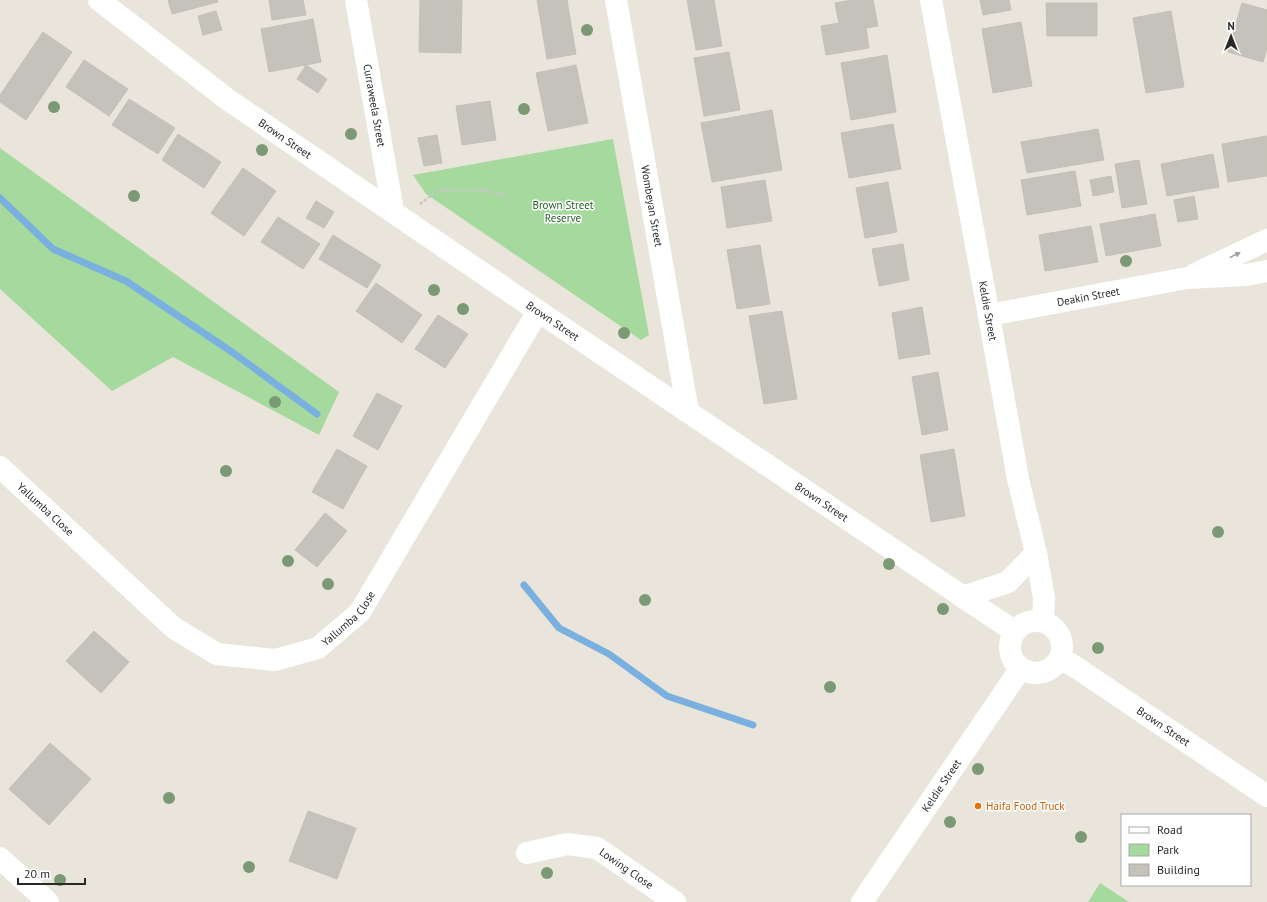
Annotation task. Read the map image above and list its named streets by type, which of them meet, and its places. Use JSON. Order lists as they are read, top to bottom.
{
  "streets": {
    "street": [
      "Curraweela Street",
      "Brown Street",
      "Wombeyan Street",
      "Deakin Street",
      "Keldie Street",
      "Yallumba Close",
      "Lowing Close"
    ]
  },
  "crossings": [
    ["Curraweela Street", "Brown Street"],
    ["Brown Street", "Wombeyan Street"],
    ["Brown Street", "Keldie Street"],
    ["Brown Street", "Yallumba Close"],
    ["Deakin Street", "Keldie Street"]
  ],
  "parks": ["Brown Street Reserve"],
  "places": ["Haifa Food Truck"],
  "legend": ["Road", "Park", "Building"],
  "scale_bar": "20 m",
  "north": "top"
}
